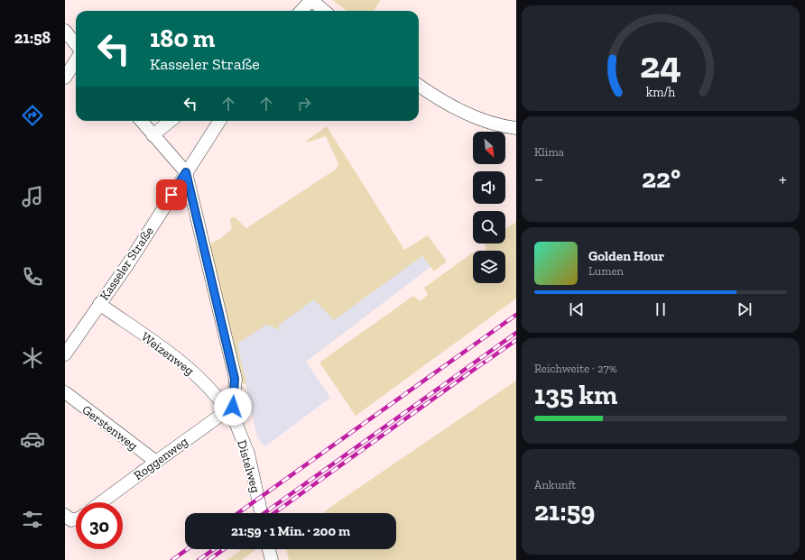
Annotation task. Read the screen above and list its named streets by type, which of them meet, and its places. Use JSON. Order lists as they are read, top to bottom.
{
  "streets": {
    "street": [
      "Kasseler Straße",
      "Weizenweg",
      "Gerstenweg",
      "Roggenweg",
      "Distelweg"
    ]
  },
  "crossings": [
    ["Kasseler Straße", "Weizenweg"],
    ["Weizenweg", "Roggenweg"],
    ["Weizenweg", "Distelweg"],
    ["Gerstenweg", "Roggenweg"],
    ["Roggenweg", "Distelweg"]
  ],
  "north": "bottom right",
  "page": {
    "tabs": "21:58",
    "turn": ["180 m", "Kasseler Straße"],
    "tile": [
      "Klima",
      ["Reichweite · 27%", "135 km"],
      ["Ankunft", "21:59"]
    ],
    "heat": ["−", "22°", "+"],
    "song": ["Golden Hour", "Lumen"],
    "limit": "30",
    "trip": "21:59 · 1 Min. · 200 m",
    "gauge": ["24", "km/h"]
  }
}
